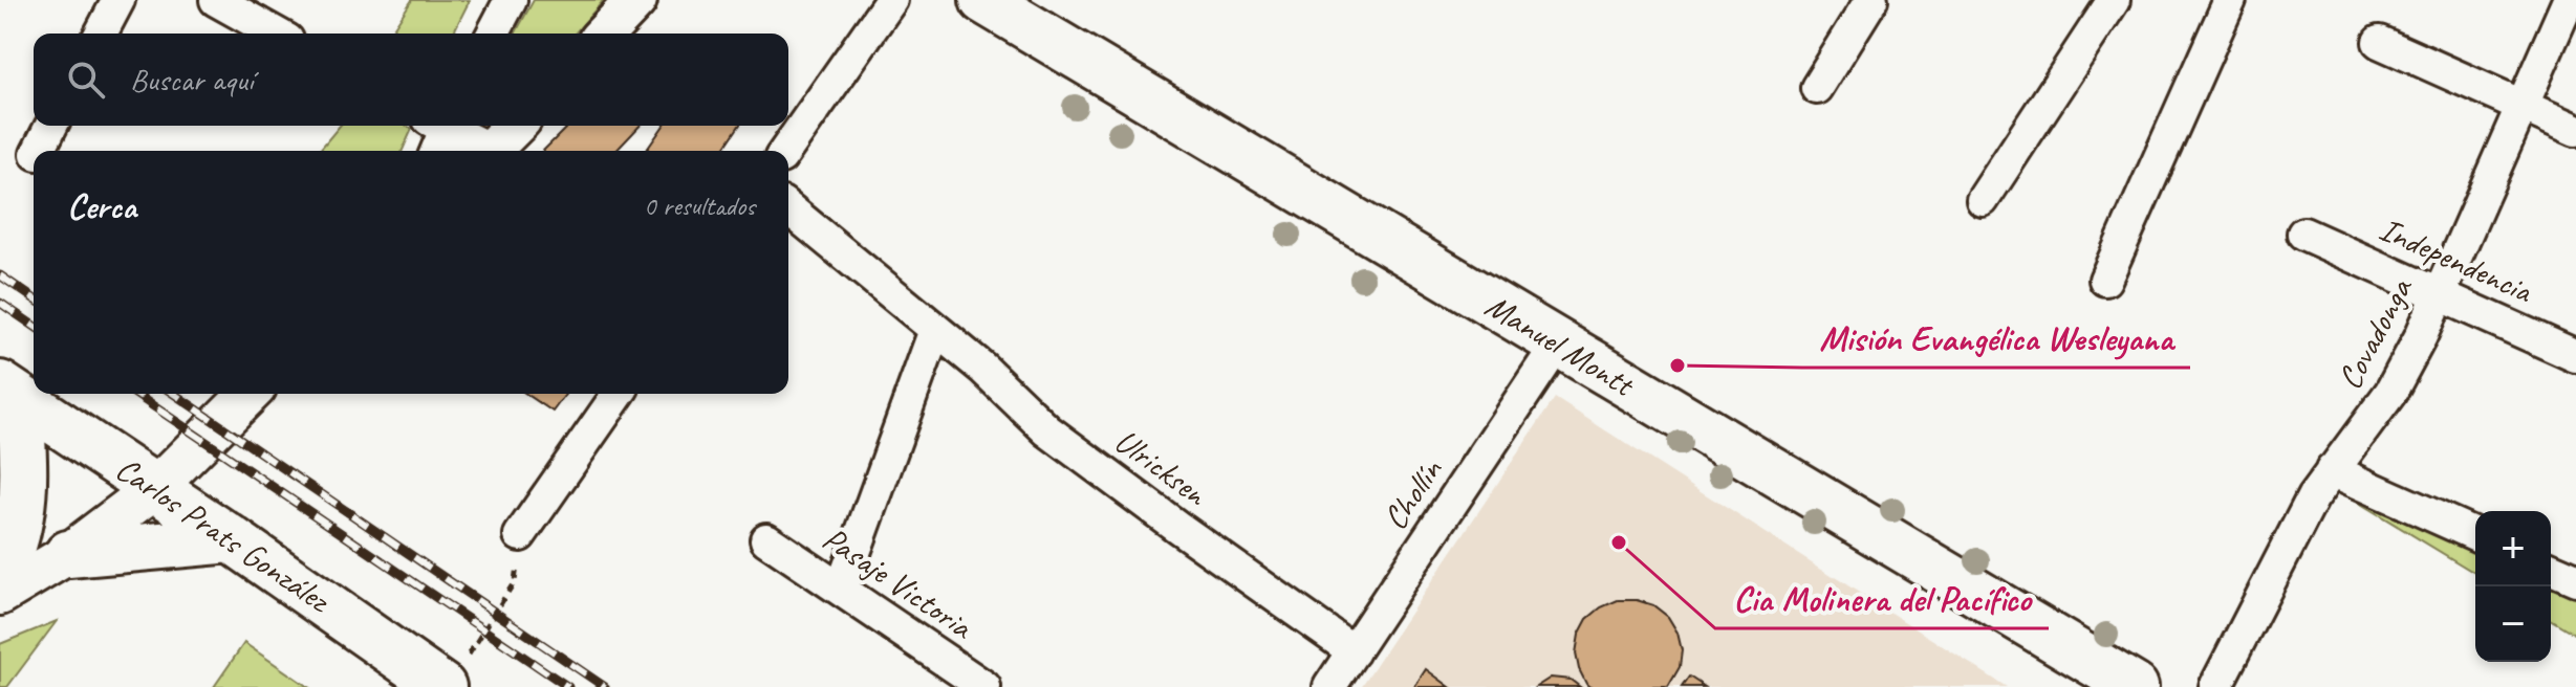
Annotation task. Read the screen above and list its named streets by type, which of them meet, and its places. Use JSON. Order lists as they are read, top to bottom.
{
  "streets": {
    "main road": ["Manuel Montt", "Carlos Prats González"],
    "street": [
      "Independencia",
      "Covadonga",
      "Ulricksen",
      "Chollín",
      "Pasaje Victoria"
    ]
  },
  "crossings": [
    ["Independencia", "Covadonga"],
    ["Manuel Montt", "Chollín"],
    ["Ulricksen", "Chollín"]
  ],
  "places": ["Misión Evangélica Wesleyana", "Cia Molinera del Pacífico"],
  "page": {
    "search": "Buscar aquí",
    "heading": ["Cerca", "0 resultados"],
    "map_buttons": ["+", "−"]
  }
}
